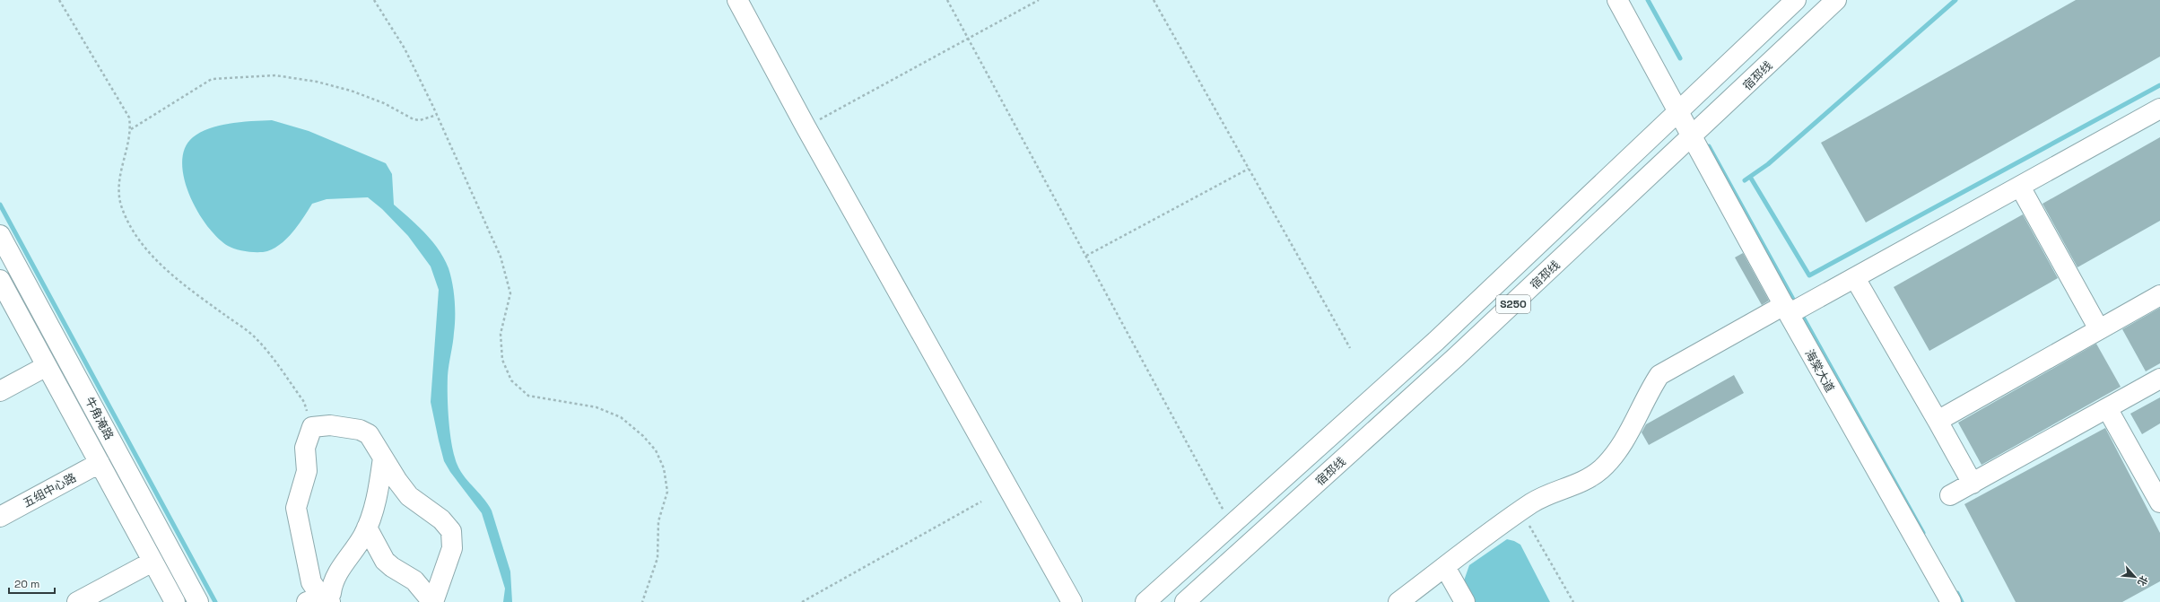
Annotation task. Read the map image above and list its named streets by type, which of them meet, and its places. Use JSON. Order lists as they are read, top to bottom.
{
  "streets": {
    "street": [
      "宿邳线",
      "S250",
      "海棠大道",
      "牛角淹路",
      "五组中心路"
    ]
  },
  "crossings": [
    ["宿邳线", "海棠大道"],
    ["S250", "海棠大道"],
    ["牛角淹路", "五组中心路"]
  ],
  "scale_bar": "20 m",
  "north": "bottom right"
}
